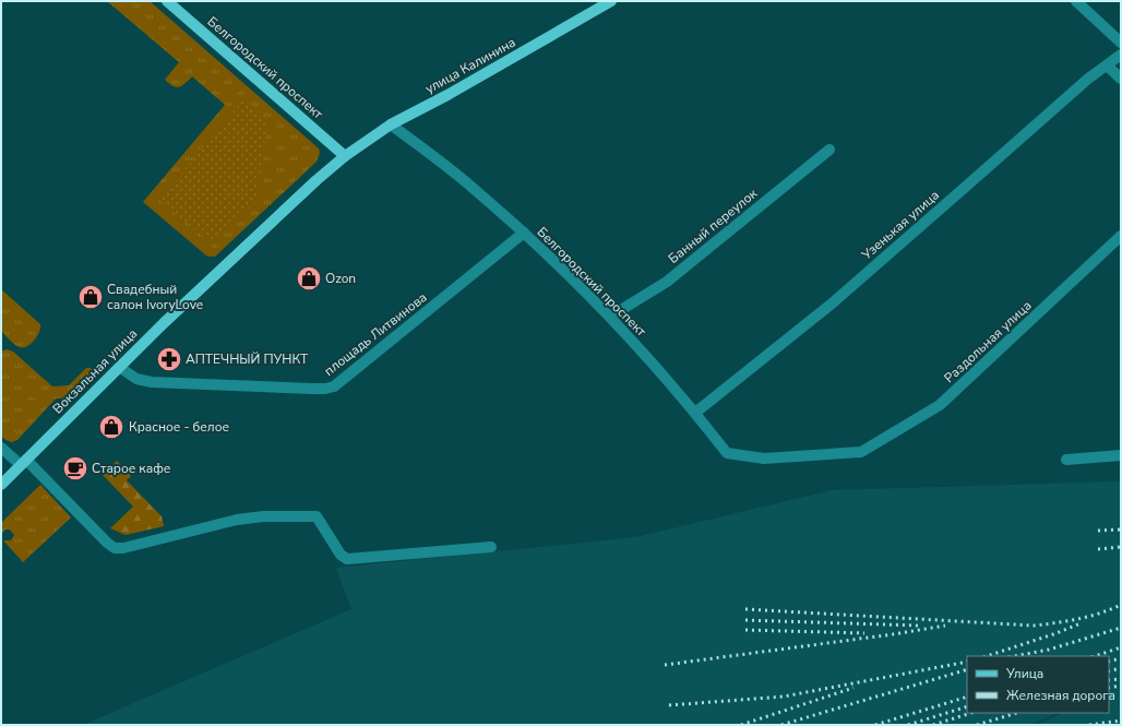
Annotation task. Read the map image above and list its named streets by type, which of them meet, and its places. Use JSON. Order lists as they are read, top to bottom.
{
  "streets": {
    "main road": ["улица Калинина", "Белгородский проспект", "Вокзальная улица"],
    "street": [
      "Узенькая улица",
      "Банный переулок",
      "площадь Литвинова",
      "Раздольная улица"
    ]
  },
  "crossings": [
    ["улица Калинина", "Белгородский проспект"],
    ["улица Калинина", "Вокзальная улица"],
    ["Белгородский проспект", "Узенькая улица"],
    ["Белгородский проспект", "Банный переулок"],
    ["Белгородский проспект", "площадь Литвинова"],
    ["Белгородский проспект", "Раздольная улица"],
    ["Белгородский проспект", "Вокзальная улица"],
    ["площадь Литвинова", "Вокзальная улица"]
  ],
  "places": {
    "shop": ["Ozon", "Свадебный салон IvoryLove", "Красное - белое"],
    "pharmacy": ["АПТЕЧНЫЙ ПУНКТ"],
    "cafe": ["Старое кафе"]
  },
  "legend": ["Улица", "Железная дорога"]
}
